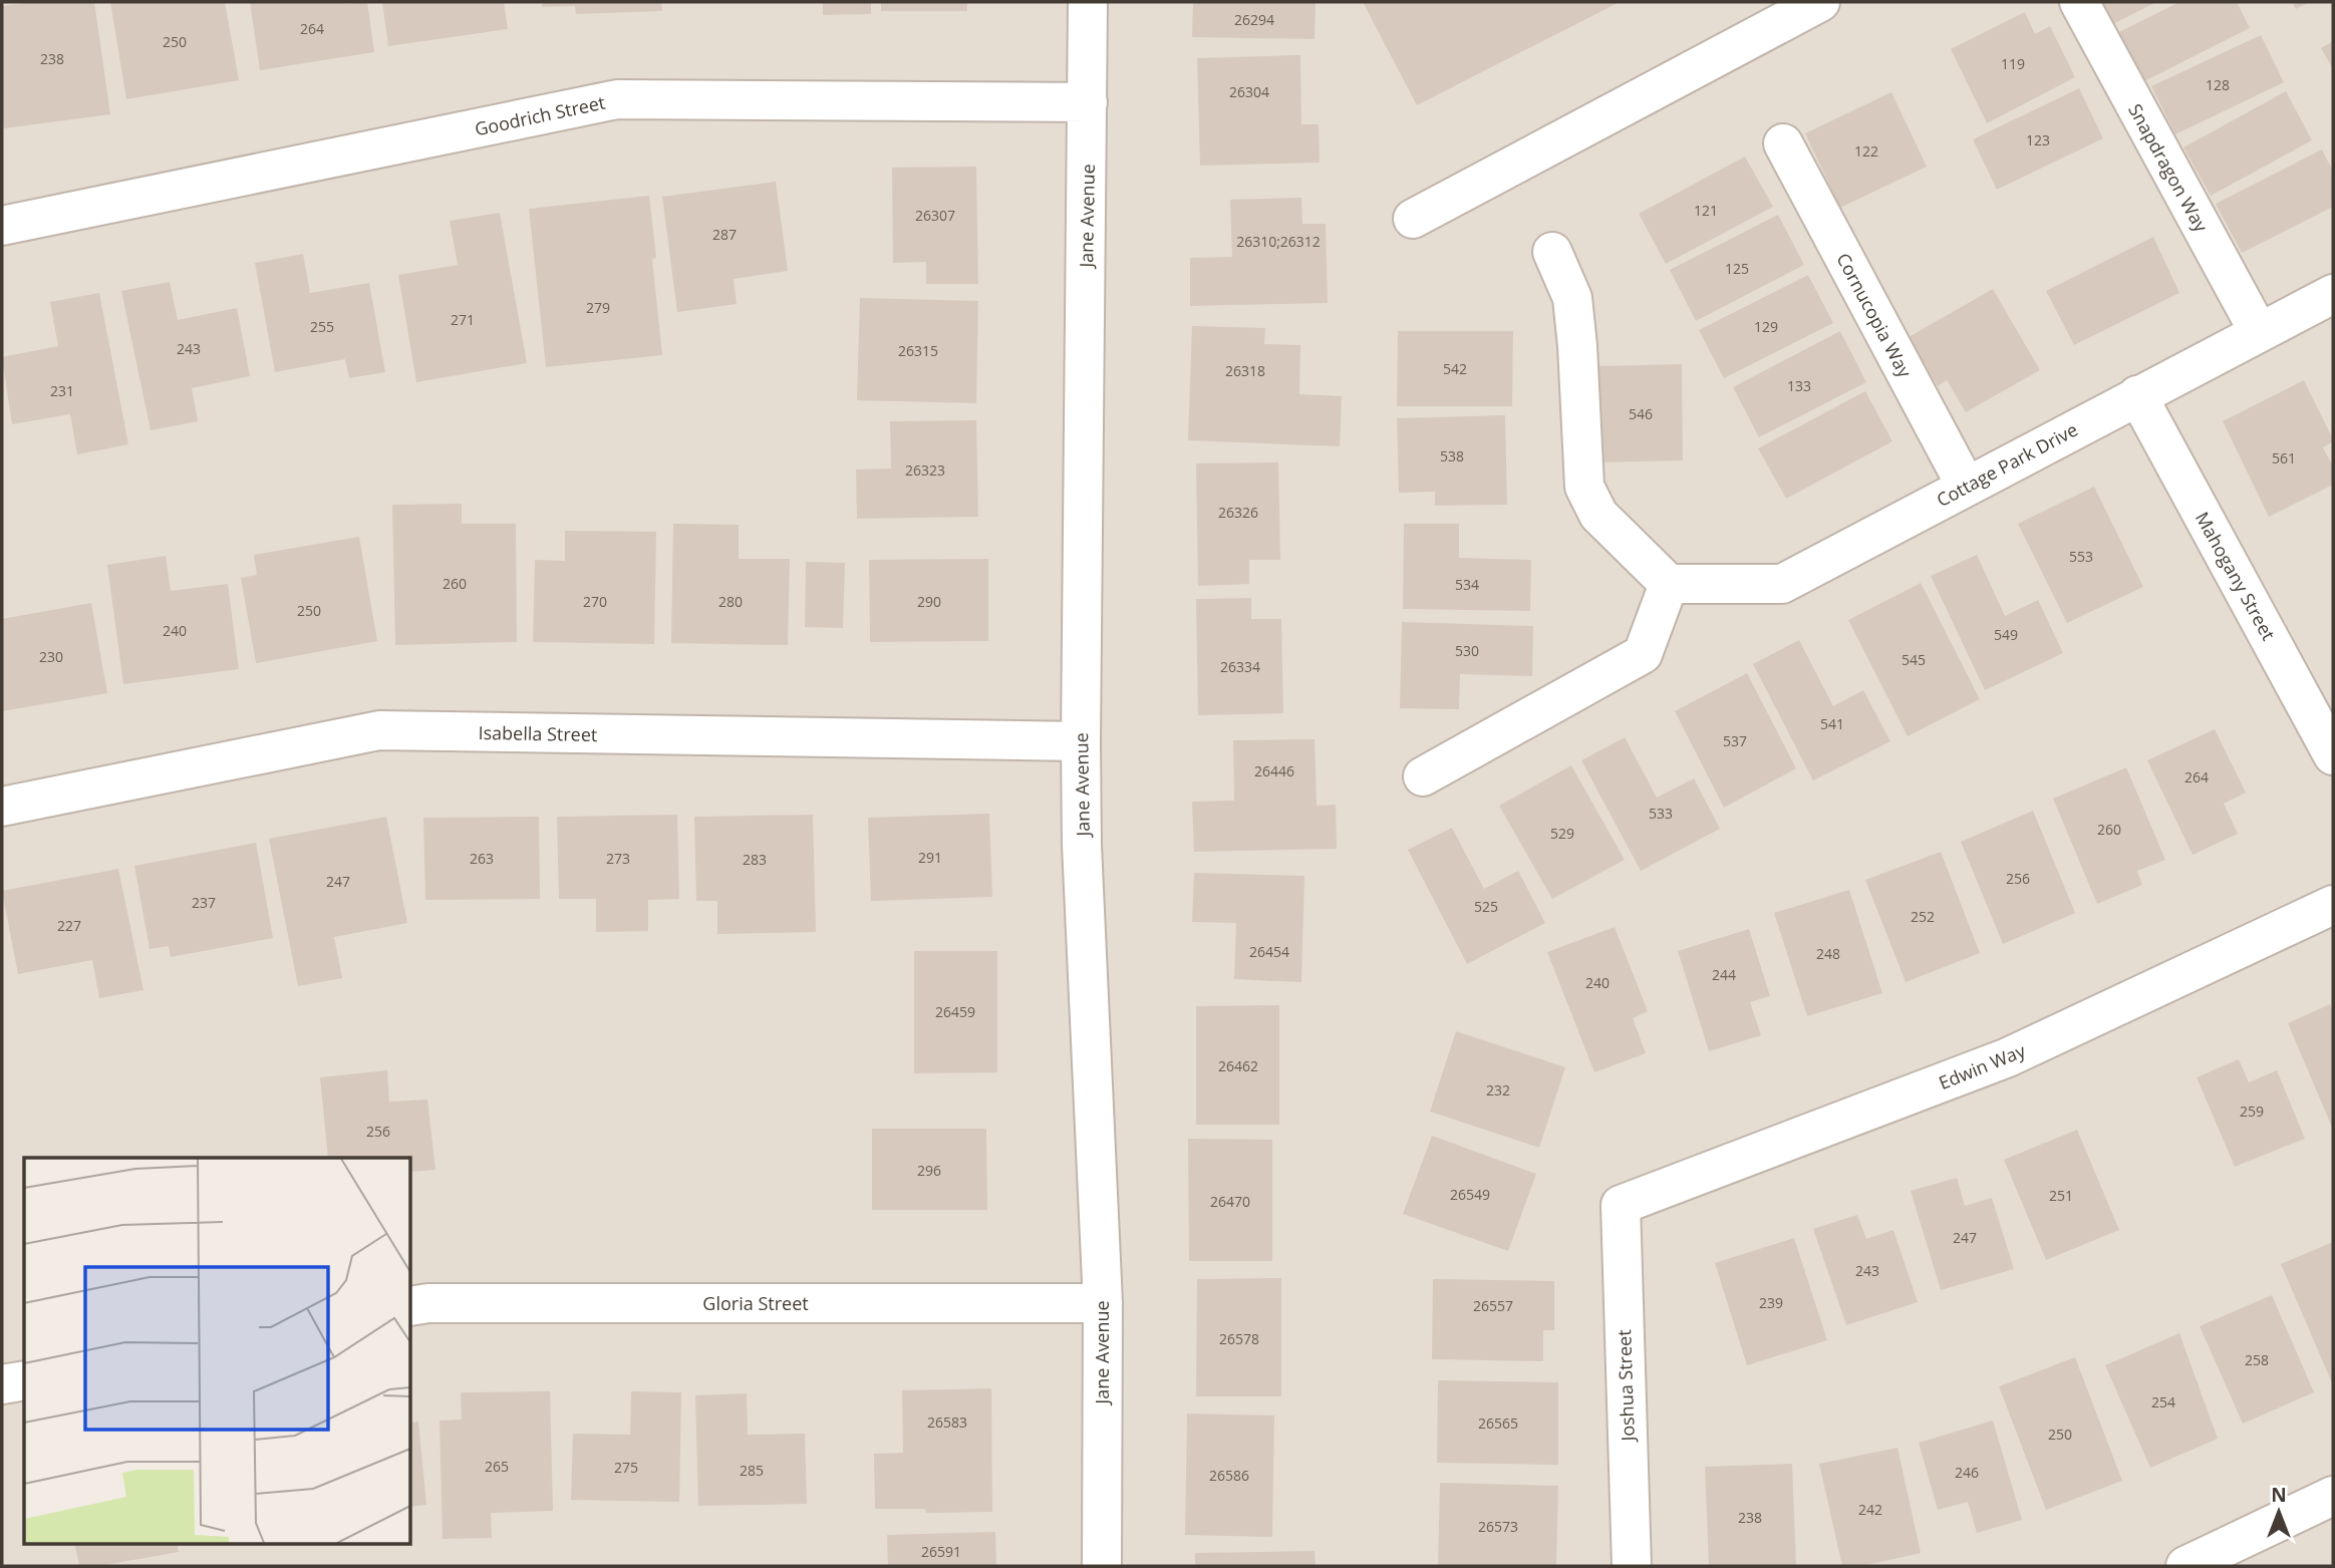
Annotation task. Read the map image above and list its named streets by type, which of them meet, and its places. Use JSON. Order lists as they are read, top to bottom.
{
  "streets": {
    "street": [
      "Goodrich Street",
      "Snapdragon Way",
      "Jane Avenue",
      "Cornucopia Way",
      "Cottage Park Drive",
      "Mahogany Street",
      "Isabella Street",
      "Edwin Way",
      "Gloria Street",
      "Joshua Street"
    ]
  },
  "crossings": [
    ["Goodrich Street", "Jane Avenue"],
    ["Snapdragon Way", "Cottage Park Drive"],
    ["Jane Avenue", "Isabella Street"],
    ["Jane Avenue", "Gloria Street"],
    ["Cornucopia Way", "Cottage Park Drive"],
    ["Cottage Park Drive", "Mahogany Street"],
    ["Edwin Way", "Joshua Street"]
  ],
  "house_numbers": [
    "26294",
    "264",
    "250",
    "238",
    "119",
    "128",
    "26304",
    "123",
    "122",
    "121",
    "26307",
    "287",
    "26310;26312",
    "125",
    "279",
    "271",
    "255",
    "129",
    "243",
    "26315",
    "542",
    "26318",
    "133",
    "231",
    "546",
    "538",
    "561",
    "26323",
    "26326",
    "553",
    "260",
    "534",
    "270",
    "280",
    "290",
    "250",
    "240",
    "549",
    "530",
    "230",
    "545",
    "26334",
    "541",
    "537",
    "26446",
    "264",
    "533",
    "260",
    "529",
    "291",
    "263",
    "273",
    "283",
    "256",
    "247",
    "237",
    "525",
    "252",
    "227",
    "26454",
    "248",
    "244",
    "240",
    "26459",
    "26462",
    "232",
    "259",
    "256",
    "296",
    "26549",
    "251",
    "26470",
    "247",
    "243",
    "239",
    "26557",
    "26578",
    "258",
    "254",
    "26583",
    "26565",
    "250",
    "265",
    "275",
    "285",
    "246",
    "26586",
    "242",
    "238",
    "26573",
    "26591"
  ],
  "north": "top"
}
